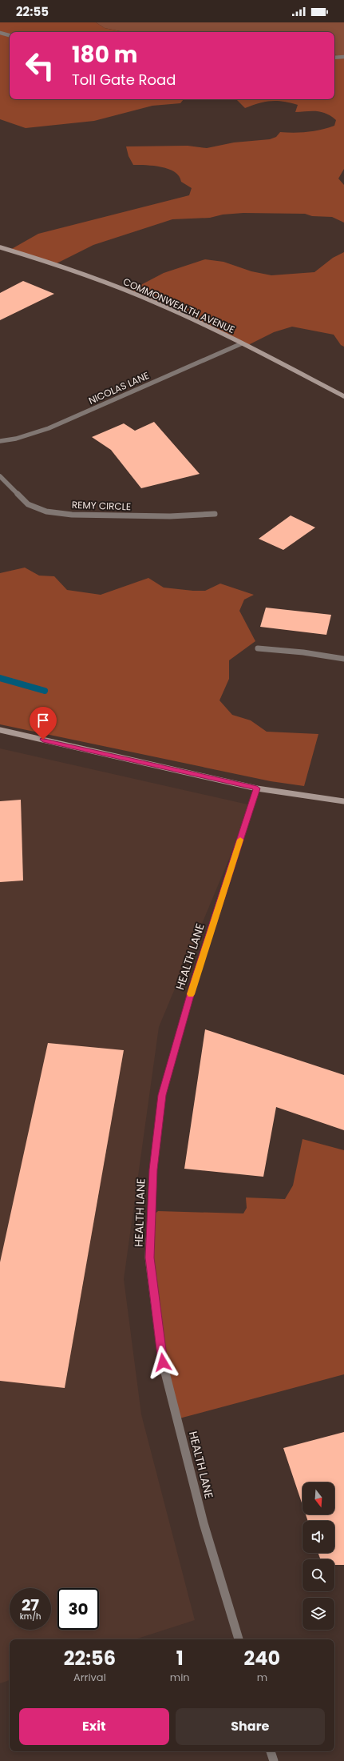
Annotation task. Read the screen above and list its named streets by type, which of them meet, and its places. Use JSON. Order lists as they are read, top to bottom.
{
  "streets": {
    "street": [
      "COMMONWEALTH AVENUE",
      "NICOLAS LANE",
      "REMY CIRCLE",
      "HEALTH LANE"
    ]
  },
  "crossings": [
    ["COMMONWEALTH AVENUE", "NICOLAS LANE"]
  ],
  "north": "bottom",
  "page": {
    "status": "22:55",
    "turn": ["180 m", "Toll Gate Road"],
    "speed": "27 km/h",
    "limit": "30",
    "eta": [
      "22:56",
      "Arrival",
      "1",
      "min",
      "240",
      "m"
    ],
    "buttons": ["Exit", "Share"]
  }
}
